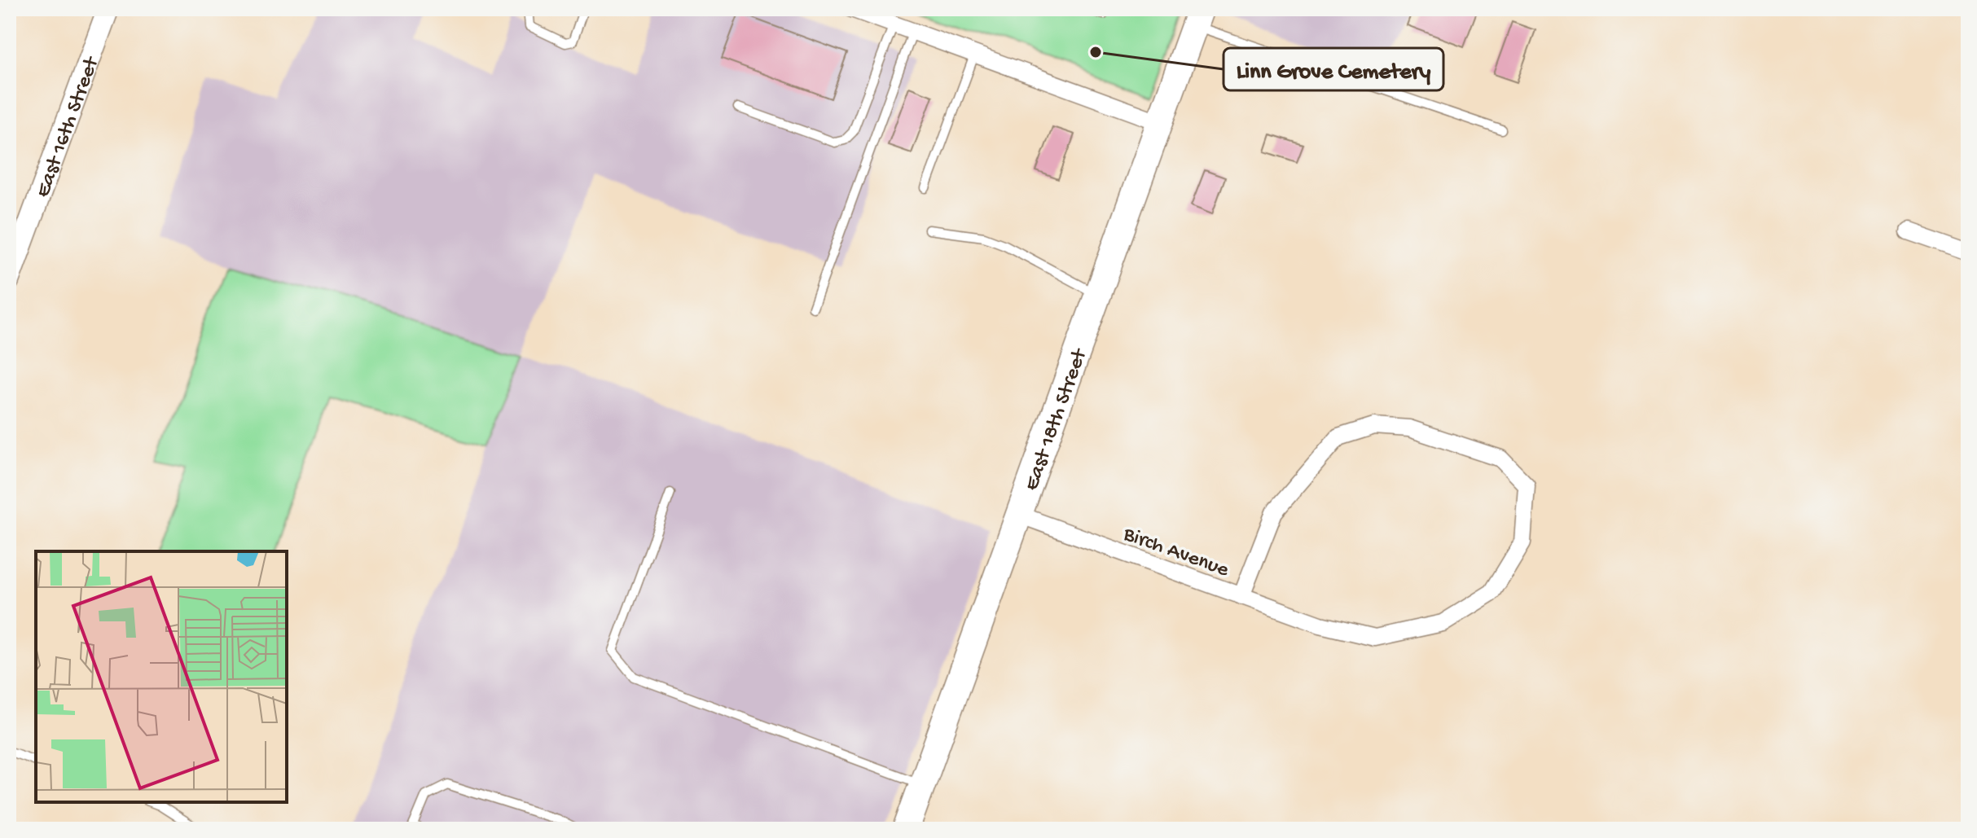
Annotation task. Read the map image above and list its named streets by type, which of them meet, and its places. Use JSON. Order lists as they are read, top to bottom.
{
  "streets": {
    "main road": ["East 18th Street"],
    "street": ["East 16th Street", "Birch Avenue"]
  },
  "crossings": [
    ["East 18th Street", "Birch Avenue"]
  ],
  "places": ["Linn Grove Cemetery"]
}
